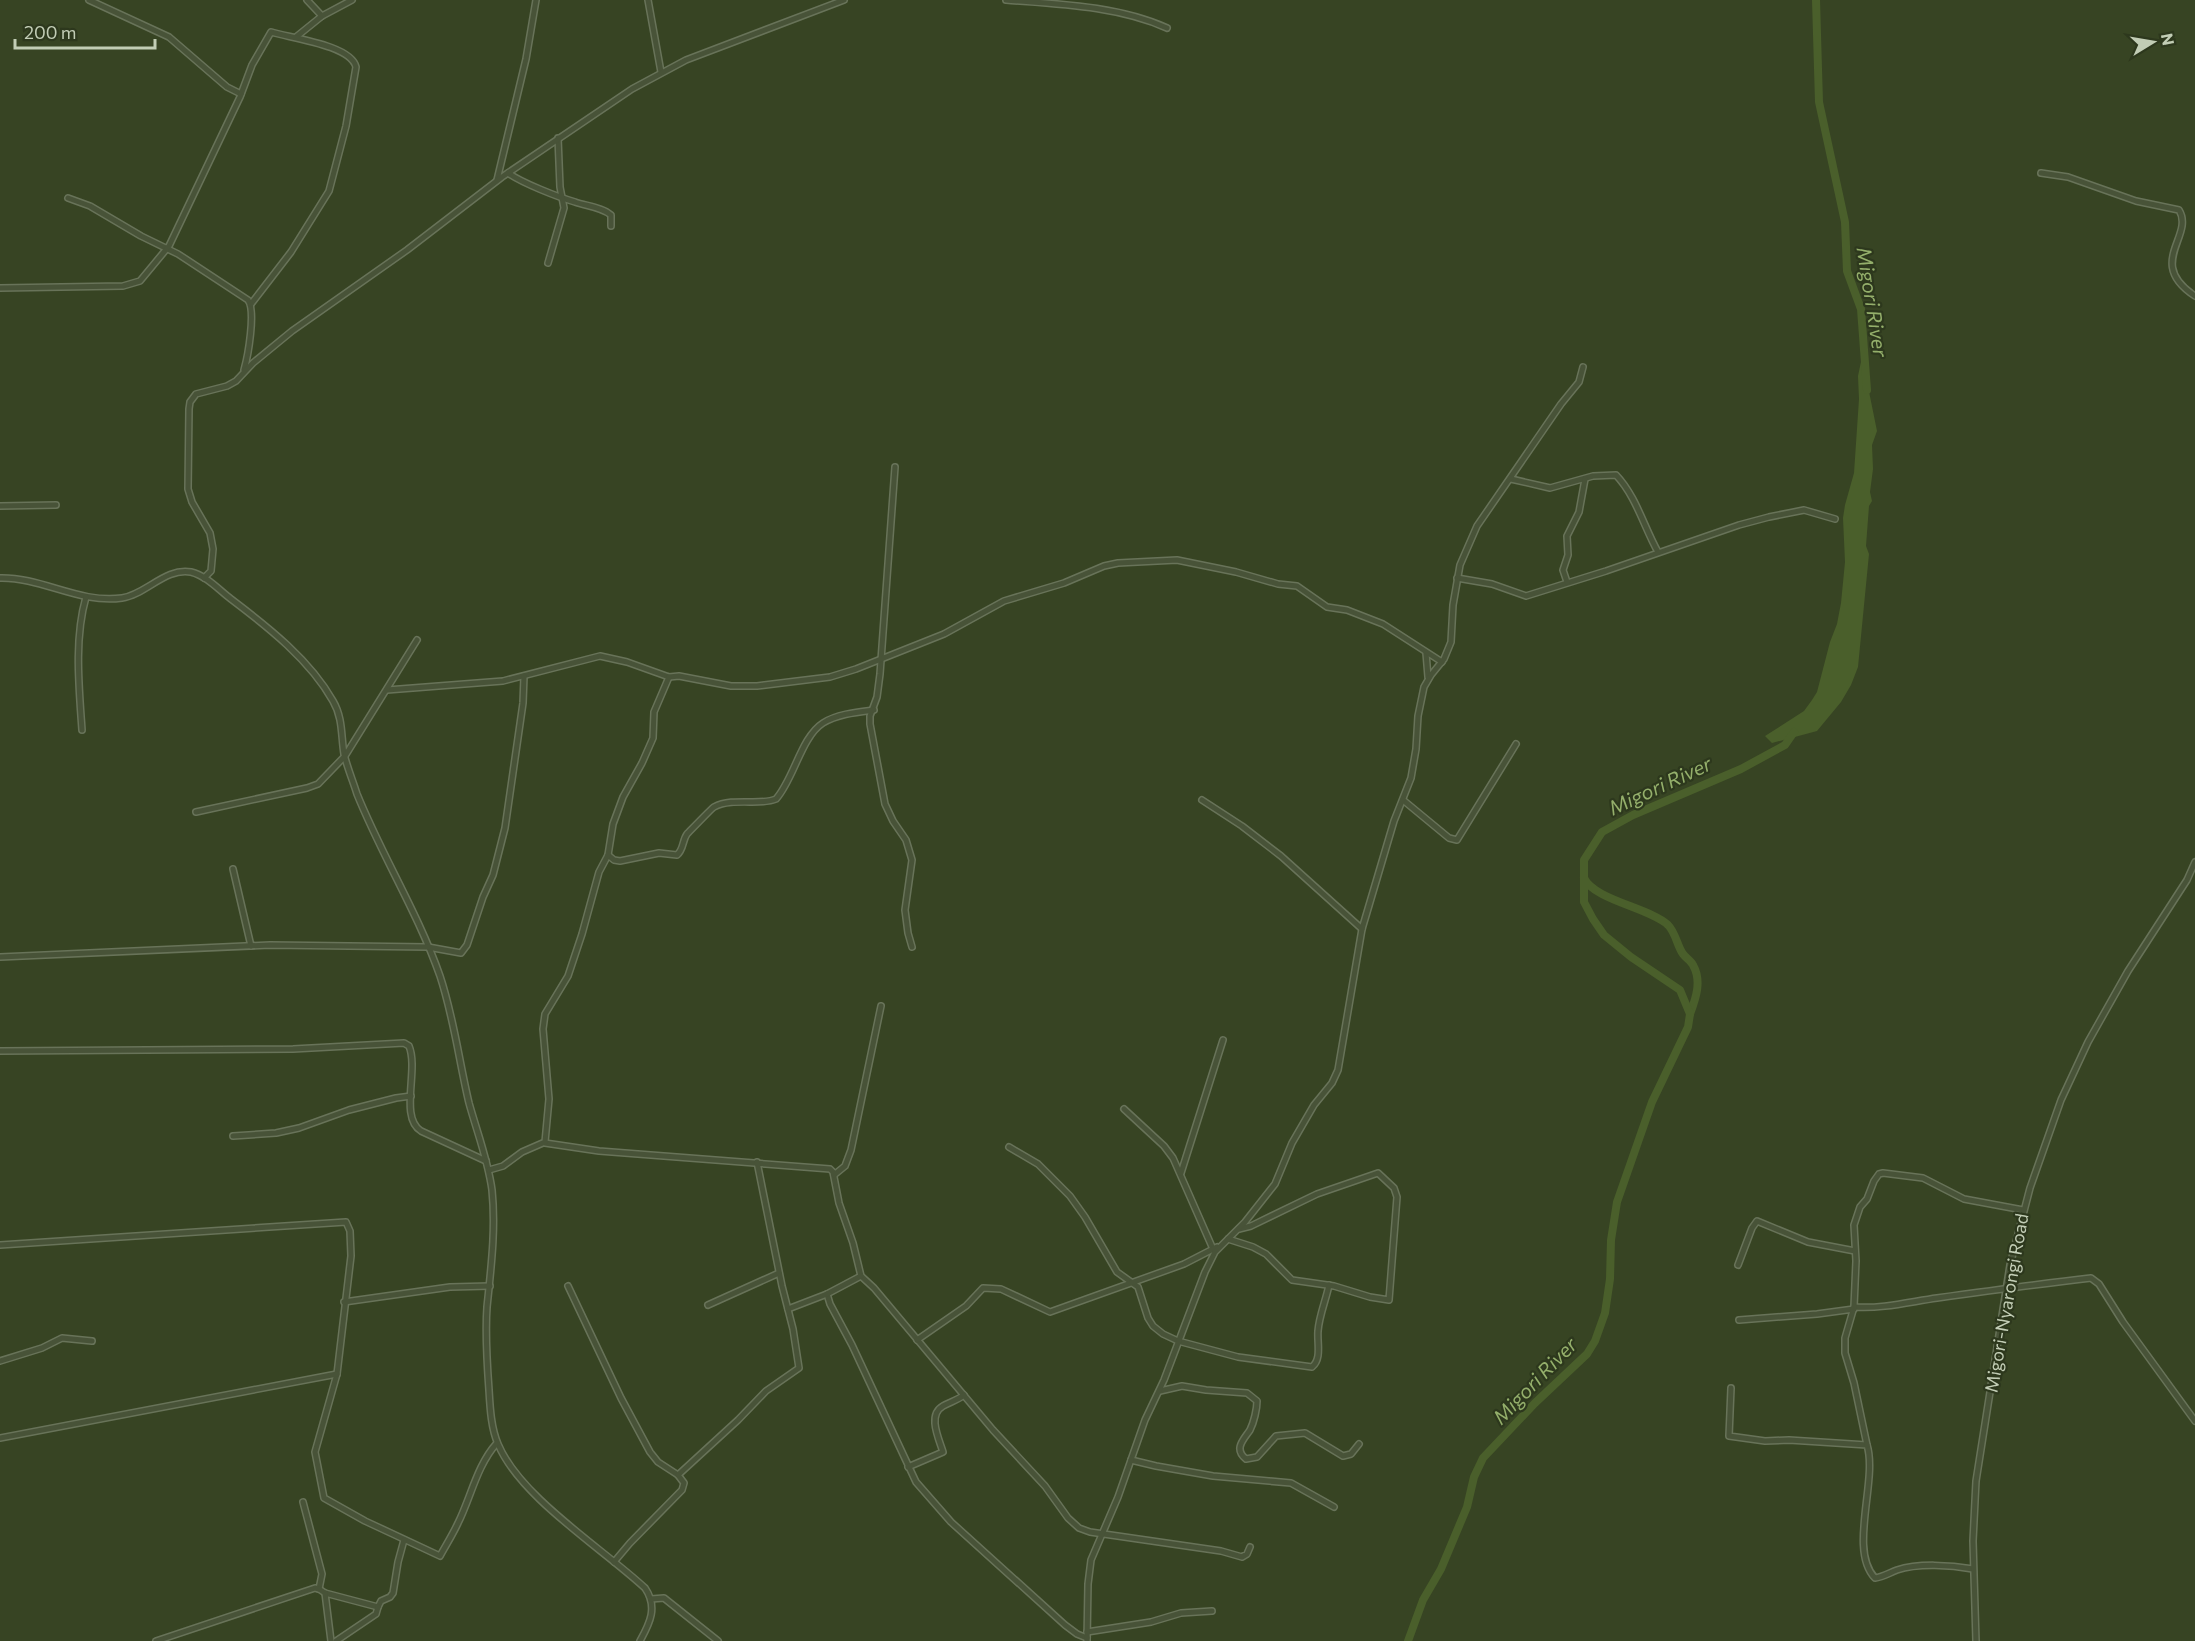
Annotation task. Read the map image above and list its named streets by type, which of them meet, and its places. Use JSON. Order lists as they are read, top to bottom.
{
  "streets": {
    "street": ["Migori-Nyarongi Road"]
  },
  "water": ["Migori River"],
  "scale_bar": "200 m",
  "north": "right"
}
